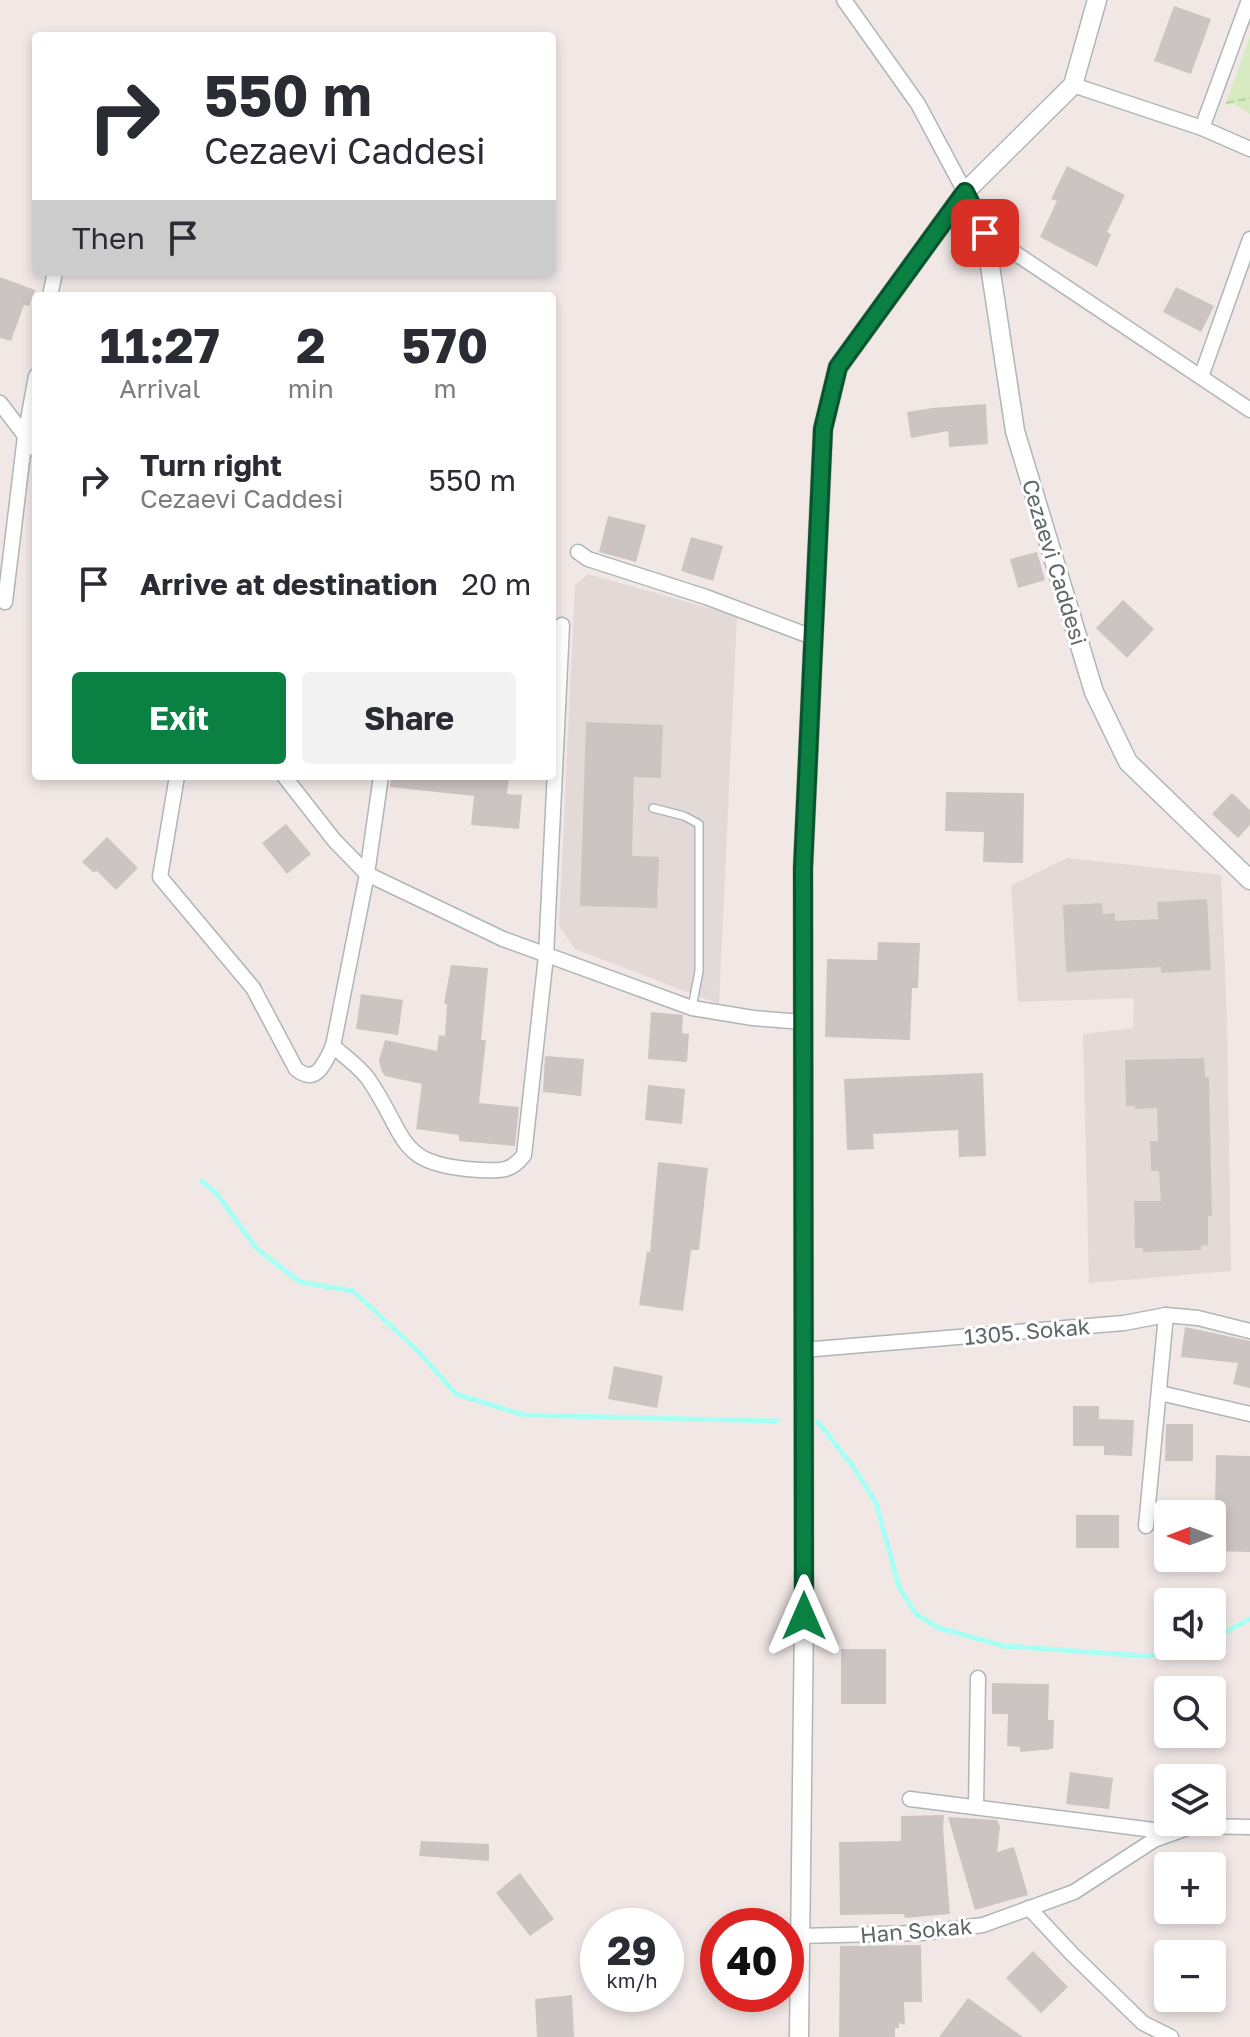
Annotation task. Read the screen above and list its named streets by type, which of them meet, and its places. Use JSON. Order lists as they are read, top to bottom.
{
  "streets": {
    "street": ["Cezaevi Caddesi", "1305. Sokak", "Han Sokak"]
  },
  "north": "left",
  "page": {
    "turn": ["550 m", "Cezaevi Caddesi"],
    "then": "Then",
    "eta": [
      "11:27",
      "Arrival",
      "2",
      "min",
      "570",
      "m"
    ],
    "list": [
      {
        "name": "Turn right",
        "note": "Cezaevi Caddesi",
        "value": "550 m"
      },
      {
        "name": "Arrive at destination",
        "value": "20 m"
      }
    ],
    "buttons": ["Exit", "Share"],
    "map_buttons": ["+", "−"],
    "speed": "29 km/h",
    "limit": "40"
  }
}
